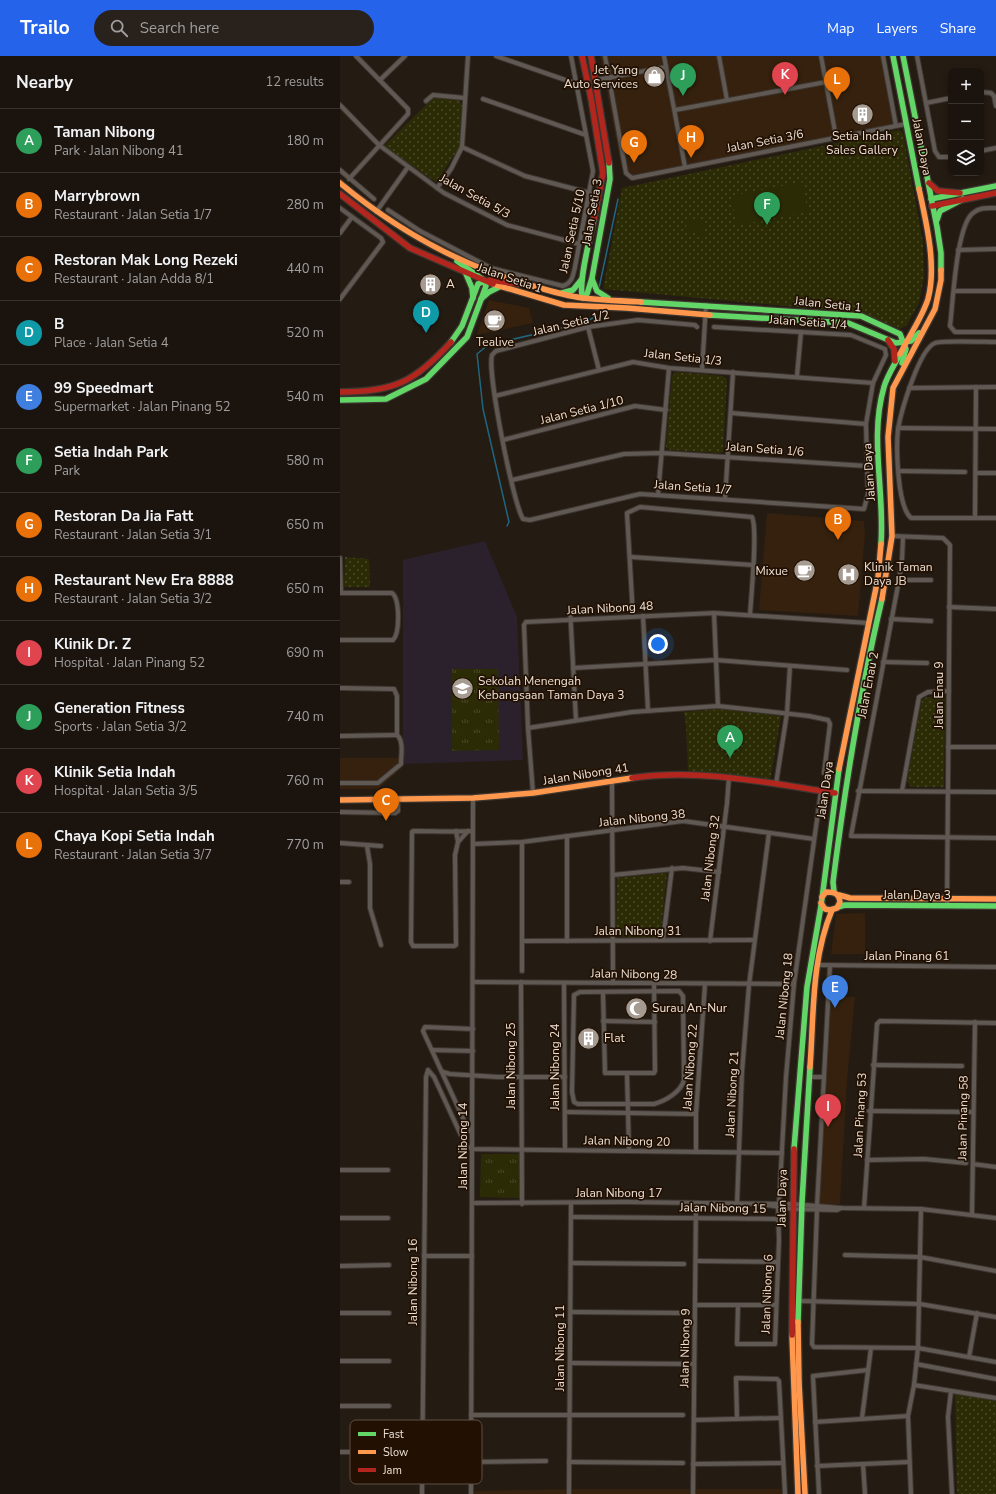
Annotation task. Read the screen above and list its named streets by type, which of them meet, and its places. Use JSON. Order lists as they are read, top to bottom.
{
  "streets": {
    "main road": [
      "Jalan Daya",
      "Jalan Setia 3",
      "Jalan Setia 1",
      "Jalan Nibong 41",
      "Jalan Daya 3"
    ],
    "street": [
      "Jalan Setia 3/6",
      "Jalan Setia 5/3",
      "Jalan Setia 5/10",
      "Jalan Setia 1/4",
      "Jalan Setia 1/2",
      "Jalan Setia 1/3",
      "Jalan Setia 1/10",
      "Jalan Setia 1/6",
      "Jalan Setia 1/7",
      "Jalan Nibong 48",
      "Jalan Enau 2",
      "Jalan Enau 9",
      "Jalan Nibong 38",
      "Jalan Nibong 32",
      "Jalan Nibong 31",
      "Jalan Pinang 61",
      "Jalan Nibong 28",
      "Jalan Nibong 18",
      "Jalan Nibong 25",
      "Jalan Nibong 24",
      "Jalan Nibong 22",
      "Jalan Nibong 21",
      "Jalan Pinang 53",
      "Jalan Pinang 58",
      "Jalan Nibong 20",
      "Jalan Nibong 14",
      "Jalan Nibong 17",
      "Jalan Nibong 15",
      "Jalan Nibong 16",
      "Jalan Nibong 6",
      "Jalan Nibong 11",
      "Jalan Nibong 9"
    ]
  },
  "crossings": [
    ["Jalan Setia 3/6", "Jalan Daya"],
    ["Jalan Daya", "Jalan Setia 1"],
    ["Jalan Daya", "Jalan Nibong 48"],
    ["Jalan Daya", "Jalan Enau 9"],
    ["Jalan Daya", "Jalan Nibong 41"],
    ["Jalan Daya", "Jalan Daya 3"],
    ["Jalan Daya", "Jalan Pinang 61"],
    ["Jalan Daya", "Jalan Nibong 17"],
    ["Jalan Setia 5/3", "Jalan Setia 5/10"],
    ["Jalan Setia 3", "Jalan Setia 1"],
    ["Jalan Setia 1/4", "Jalan Setia 1/3"],
    ["Jalan Setia 1/4", "Jalan Setia 1/7"],
    ["Jalan Setia 1/2", "Jalan Setia 1/3"],
    ["Jalan Setia 1/2", "Jalan Setia 1/7"],
    ["Jalan Setia 1/3", "Jalan Setia 1/7"],
    ["Jalan Setia 1/10", "Jalan Setia 1/7"],
    ["Jalan Setia 1/6", "Jalan Setia 1/7"],
    ["Jalan Nibong 48", "Jalan Nibong 41"],
    ["Jalan Enau 2", "Jalan Enau 9"],
    ["Jalan Enau 9", "Jalan Daya 3"],
    ["Jalan Nibong 41", "Jalan Nibong 32"],
    ["Jalan Nibong 41", "Jalan Nibong 18"],
    ["Jalan Nibong 41", "Jalan Nibong 14"],
    ["Jalan Nibong 38", "Jalan Nibong 32"],
    ["Jalan Nibong 38", "Jalan Nibong 18"],
    ["Jalan Nibong 38", "Jalan Nibong 21"],
    ["Jalan Nibong 38", "Jalan Nibong 14"],
    ["Jalan Nibong 32", "Jalan Nibong 31"],
    ["Jalan Nibong 31", "Jalan Nibong 21"],
    ["Jalan Nibong 28", "Jalan Nibong 18"],
    ["Jalan Nibong 28", "Jalan Nibong 25"],
    ["Jalan Nibong 28", "Jalan Nibong 24"],
    ["Jalan Nibong 28", "Jalan Nibong 22"],
    ["Jalan Nibong 28", "Jalan Nibong 21"],
    ["Jalan Nibong 28", "Jalan Nibong 14"],
    ["Jalan Nibong 18", "Jalan Nibong 20"],
    ["Jalan Nibong 18", "Jalan Nibong 17"],
    ["Jalan Nibong 18", "Jalan Nibong 6"],
    ["Jalan Nibong 25", "Jalan Nibong 20"],
    ["Jalan Nibong 25", "Jalan Nibong 17"],
    ["Jalan Nibong 24", "Jalan Nibong 20"],
    ["Jalan Nibong 22", "Jalan Nibong 20"],
    ["Jalan Nibong 21", "Jalan Nibong 20"],
    ["Jalan Nibong 21", "Jalan Nibong 17"],
    ["Jalan Pinang 53", "Jalan Pinang 58"],
    ["Jalan Pinang 53", "Jalan Nibong 17"],
    ["Jalan Pinang 58", "Jalan Nibong 17"],
    ["Jalan Nibong 20", "Jalan Nibong 14"],
    ["Jalan Nibong 20", "Jalan Nibong 16"],
    ["Jalan Nibong 14", "Jalan Nibong 17"],
    ["Jalan Nibong 14", "Jalan Nibong 16"],
    ["Jalan Nibong 17", "Jalan Nibong 6"],
    ["Jalan Nibong 17", "Jalan Nibong 11"],
    ["Jalan Nibong 17", "Jalan Nibong 9"],
    ["Jalan Nibong 15", "Jalan Nibong 6"],
    ["Jalan Nibong 15", "Jalan Nibong 11"],
    ["Jalan Nibong 15", "Jalan Nibong 9"]
  ],
  "places": {
    "shop": ["Jet Yang Auto Services"],
    "building": ["Setia Indah Sales Gallery", "A", "Flat"],
    "cafe": ["Tealive", "Mixue"],
    "hospital": ["Klinik Taman Daya JB"],
    "school or university": ["Sekolah Menengah Kebangsaan Taman Daya 3"],
    "mosque": ["Surau An-Nur"]
  },
  "legend": ["Fast", "Slow", "Jam"],
  "page": {
    "header": "Trailo",
    "search": "Search here",
    "nav": ["Map", "Layers", "Share"],
    "heading": ["Nearby", "12 results"],
    "pins": [
      "K",
      "J",
      "L",
      "H",
      "G",
      "F",
      "D",
      "B",
      "A",
      "C",
      "E",
      "I"
    ],
    "map_buttons": ["+", "−"],
    "list": [
      {
        "mark": "A",
        "name": "Taman Nibong",
        "note": "Park · Jalan Nibong 41",
        "value": "180 m"
      },
      {
        "mark": "B",
        "name": "Marrybrown",
        "note": "Restaurant · Jalan Setia 1/7",
        "value": "280 m"
      },
      {
        "mark": "C",
        "name": "Restoran Mak Long Rezeki",
        "note": "Restaurant · Jalan Adda 8/1",
        "value": "440 m"
      },
      {
        "mark": "D",
        "name": "B",
        "note": "Place · Jalan Setia 4",
        "value": "520 m"
      },
      {
        "mark": "E",
        "name": "99 Speedmart",
        "note": "Supermarket · Jalan Pinang 52",
        "value": "540 m"
      },
      {
        "mark": "F",
        "name": "Setia Indah Park",
        "note": "Park",
        "value": "580 m"
      },
      {
        "mark": "G",
        "name": "Restoran Da Jia Fatt",
        "note": "Restaurant · Jalan Setia 3/1",
        "value": "650 m"
      },
      {
        "mark": "H",
        "name": "Restaurant New Era 8888",
        "note": "Restaurant · Jalan Setia 3/2",
        "value": "650 m"
      },
      {
        "mark": "I",
        "name": "Klinik Dr. Z",
        "note": "Hospital · Jalan Pinang 52",
        "value": "690 m"
      },
      {
        "mark": "J",
        "name": "Generation Fitness",
        "note": "Sports · Jalan Setia 3/2",
        "value": "740 m"
      },
      {
        "mark": "K",
        "name": "Klinik Setia Indah",
        "note": "Hospital · Jalan Setia 3/5",
        "value": "760 m"
      },
      {
        "mark": "L",
        "name": "Chaya Kopi Setia Indah",
        "note": "Restaurant · Jalan Setia 3/7",
        "value": "770 m"
      }
    ]
  }
}
